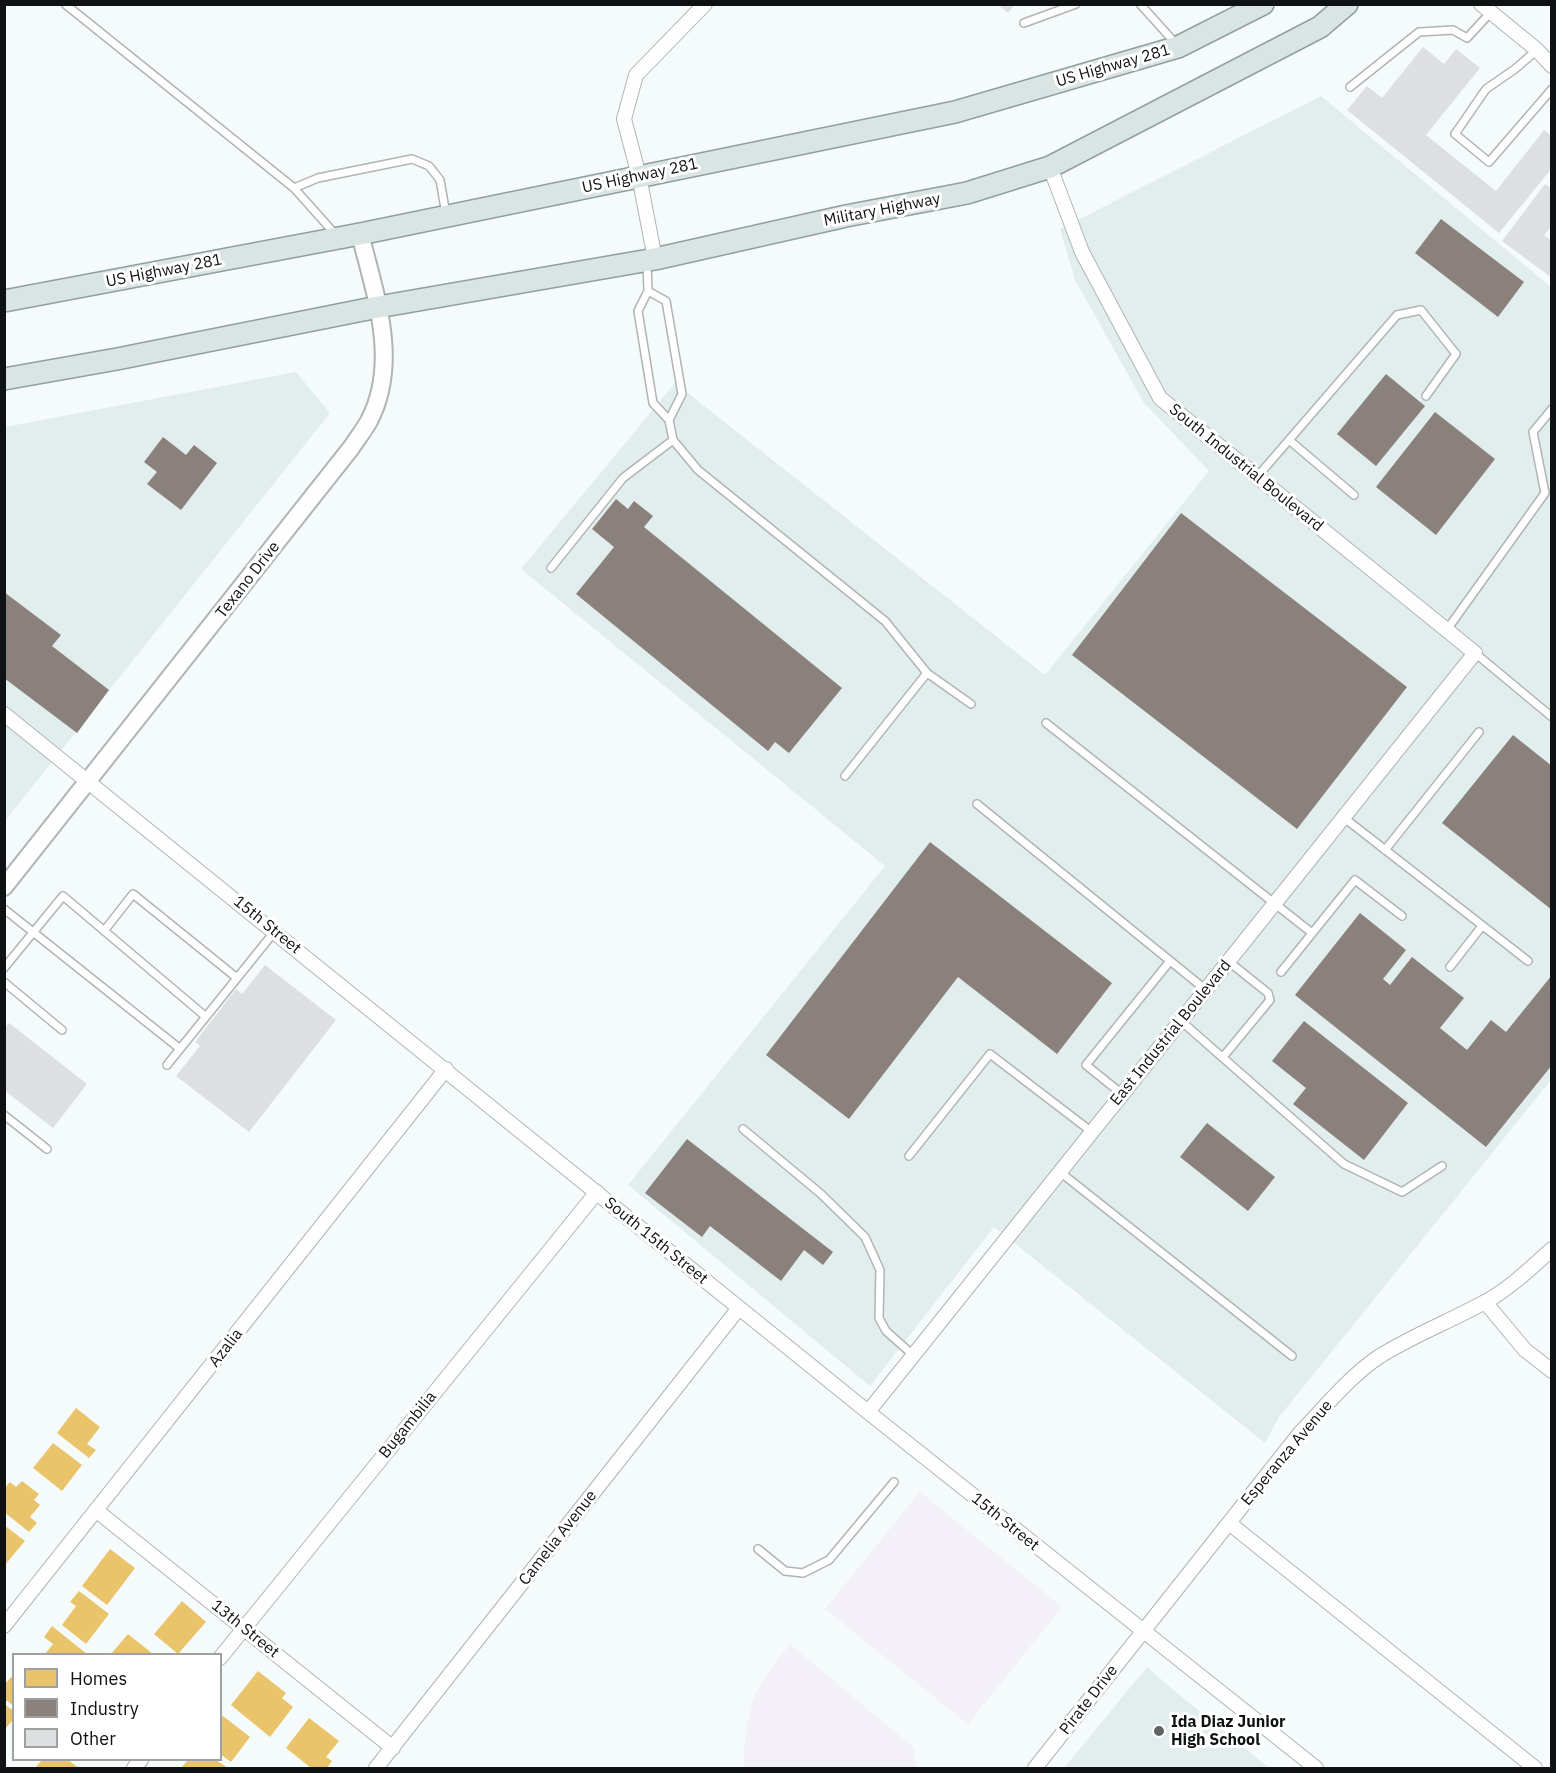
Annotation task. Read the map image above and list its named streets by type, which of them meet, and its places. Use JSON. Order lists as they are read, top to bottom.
{
  "streets": {
    "main road": ["US Highway 281", "Military Highway"],
    "street": [
      "South Industrial Boulevard",
      "Texano Drive",
      "15th Street",
      "East Industrial Boulevard",
      "South 15th Street",
      "Azalia",
      "Bugambilia",
      "Esperanza Avenue",
      "Camelia Avenue",
      "13th Street",
      "Pirate Drive"
    ]
  },
  "crossings": [
    ["US Highway 281", "Texano Drive"],
    ["Military Highway", "South Industrial Boulevard"],
    ["Military Highway", "Texano Drive"],
    ["South Industrial Boulevard", "East Industrial Boulevard"],
    ["Texano Drive", "15th Street"],
    ["15th Street", "East Industrial Boulevard"],
    ["15th Street", "South 15th Street"],
    ["15th Street", "Azalia"],
    ["15th Street", "Esperanza Avenue"],
    ["15th Street", "Pirate Drive"],
    ["East Industrial Boulevard", "South 15th Street"],
    ["South 15th Street", "Azalia"],
    ["South 15th Street", "Bugambilia"],
    ["South 15th Street", "Camelia Avenue"],
    ["Azalia", "13th Street"],
    ["Bugambilia", "13th Street"],
    ["Esperanza Avenue", "Pirate Drive"],
    ["Camelia Avenue", "13th Street"]
  ],
  "places": ["Ida Diaz Junior High School"],
  "legend": ["Homes", "Industry", "Other"]
}
